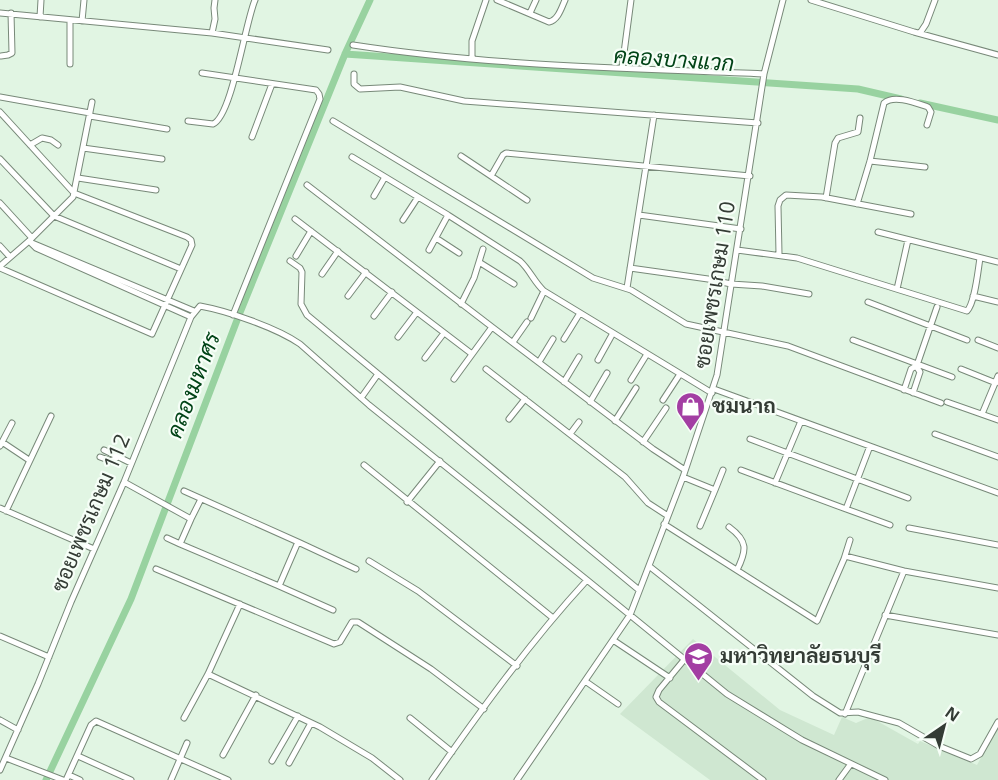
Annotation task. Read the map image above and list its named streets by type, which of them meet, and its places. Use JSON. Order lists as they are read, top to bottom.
{
  "streets": {
    "street": ["ซอยเพชรเกษม 110", "ซอยเพชรเกษม 112"]
  },
  "water": ["คลองบางแวก", "คลองมหาศร"],
  "places": {
    "shop": ["ชมนาถ"],
    "school or university": ["มหาวิทยาลัยธนบุรี"]
  },
  "north": "top right"
}
